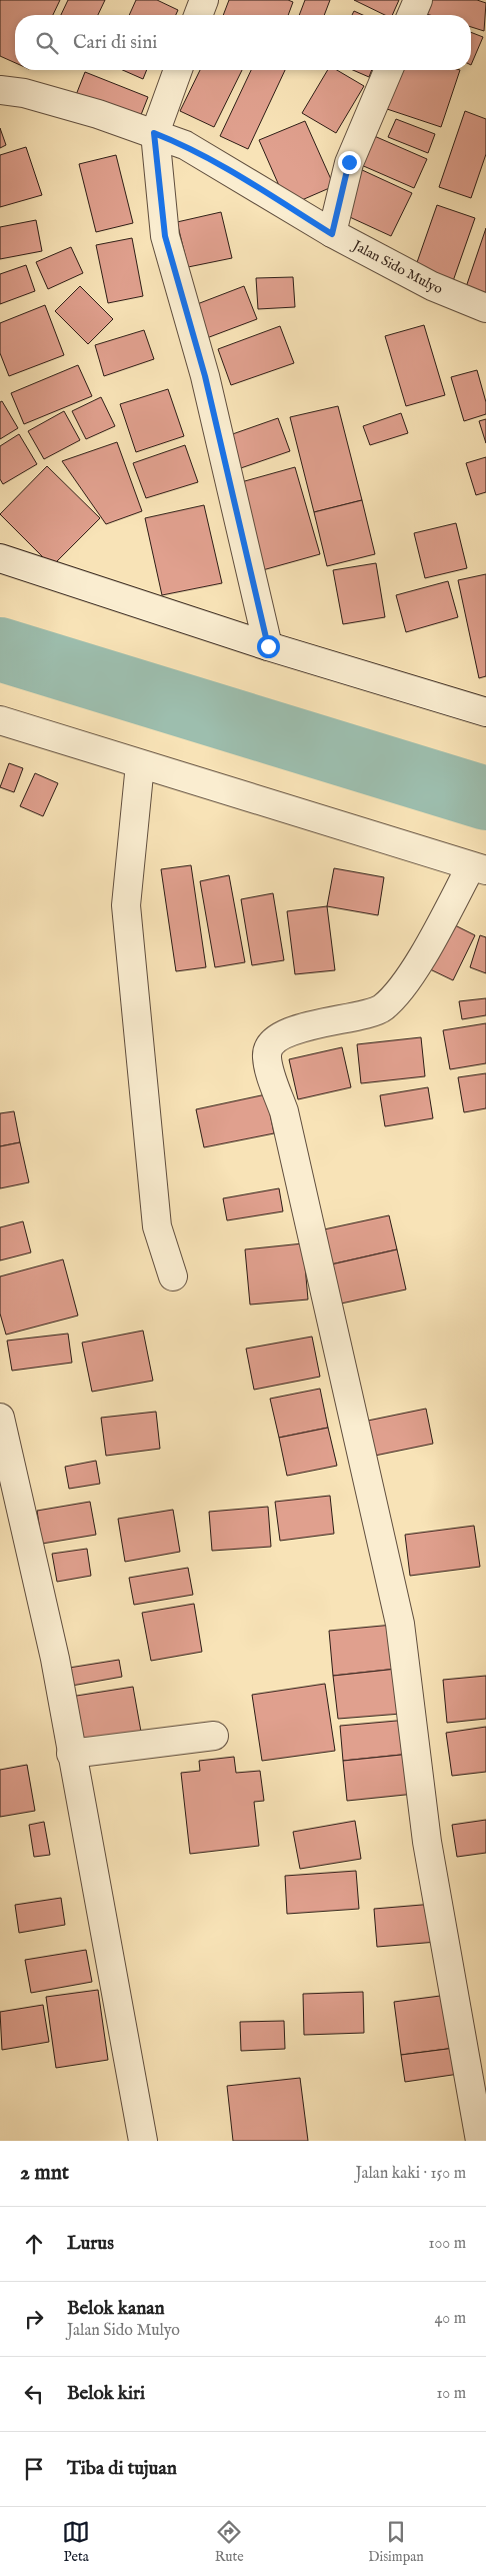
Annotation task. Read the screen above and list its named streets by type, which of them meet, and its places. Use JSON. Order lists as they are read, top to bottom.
{
  "streets": {
    "street": ["Jalan Sido Mulyo"]
  },
  "page": {
    "search": "Cari di sini",
    "heading": ["2 mnt", "Jalan kaki · 150 m"],
    "list": [
      ["Lurus", "100 m"],
      ["Belok kanan", "Jalan Sido Mulyo", "40 m"],
      ["Belok kiri", "10 m"],
      "Tiba di tujuan"
    ],
    "nav": ["Peta", "Rute", "Disimpan"]
  }
}
